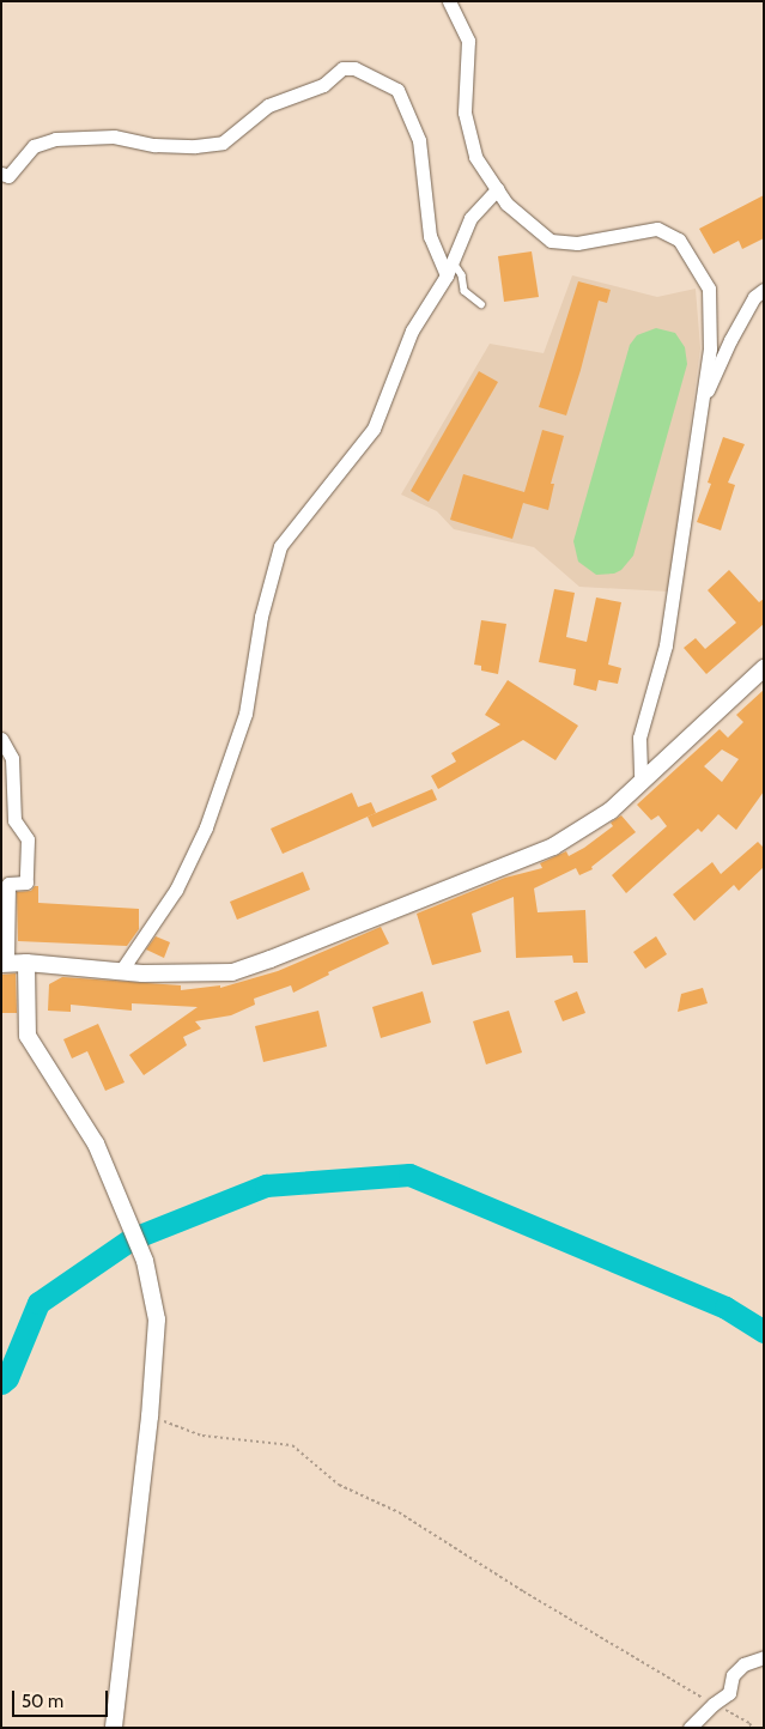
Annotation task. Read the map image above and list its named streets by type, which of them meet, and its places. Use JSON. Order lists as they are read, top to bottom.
{
  "scale_bar": "50 m"
}
